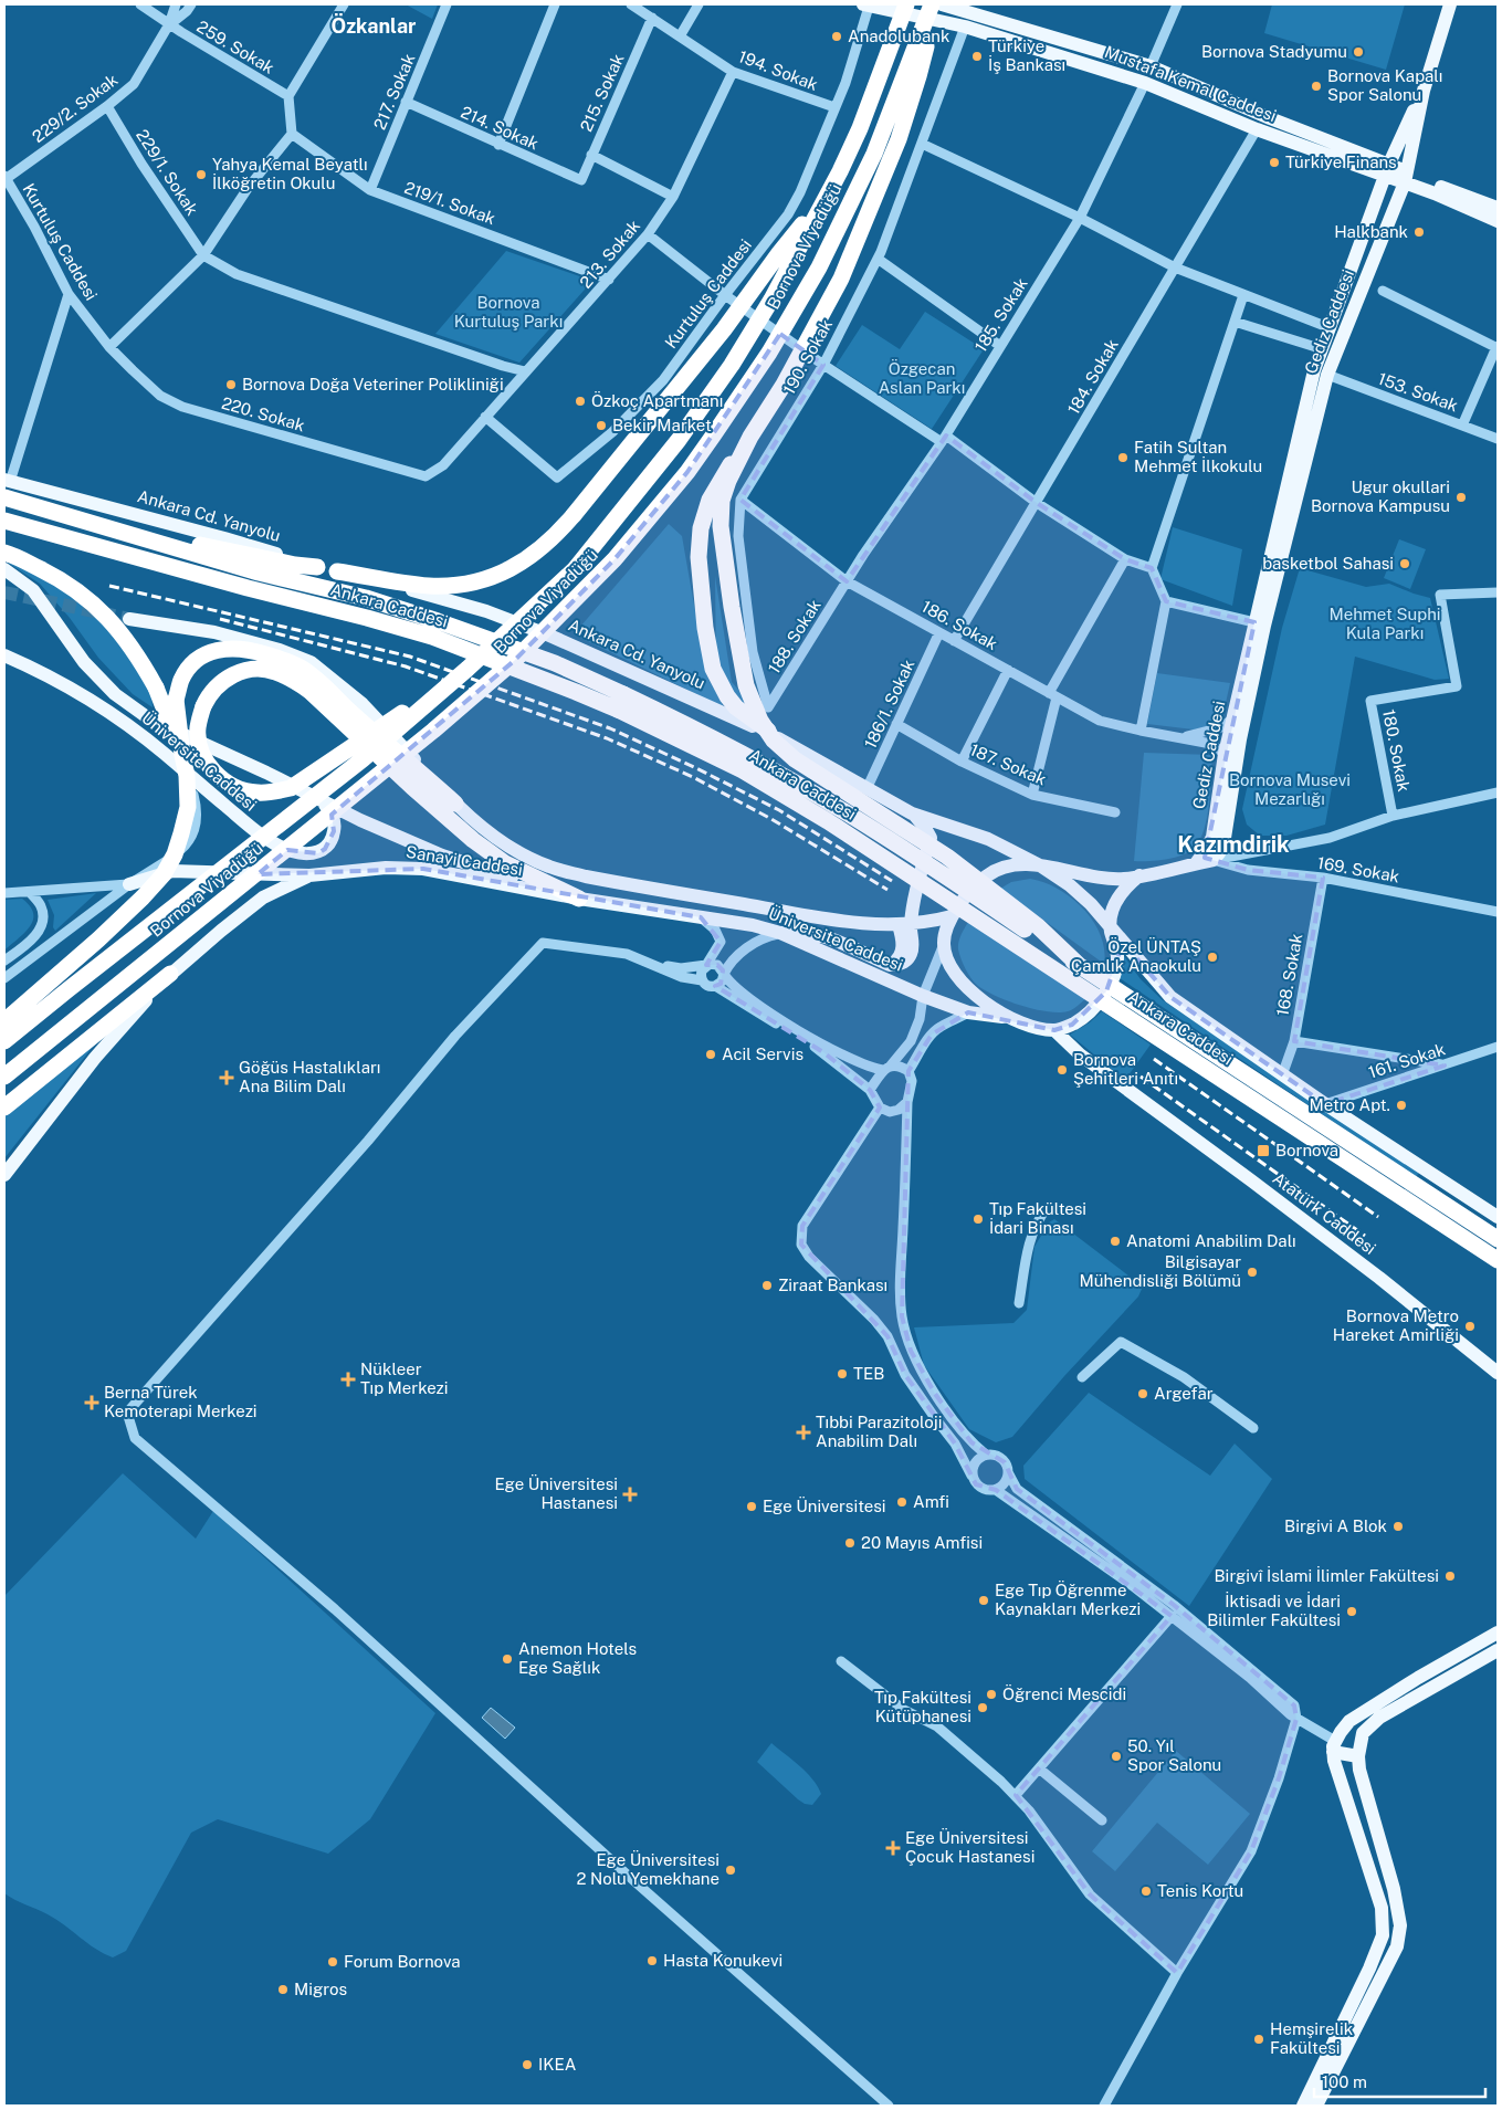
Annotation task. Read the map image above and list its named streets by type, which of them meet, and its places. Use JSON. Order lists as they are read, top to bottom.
{
  "streets": {
    "highway": ["Bornova Viyadüğü", "Ankara Caddesi"],
    "main road": [
      "Mustafa Kemal Caddesi",
      "Gediz Caddesi",
      "Ankara Cd. Yanyolu",
      "Üniversite Caddesi",
      "Sanayi Caddesi",
      "Atatürk Caddesi"
    ],
    "street": [
      "259. Sokak",
      "194. Sokak",
      "217. Sokak",
      "215. Sokak",
      "229/2. Sokak",
      "214. Sokak",
      "229/1. Sokak",
      "219/1. Sokak",
      "Kurtuluş Caddesi",
      "213. Sokak",
      "185. Sokak",
      "190. Sokak",
      "184. Sokak",
      "153. Sokak",
      "220. Sokak",
      "186. Sokak",
      "188. Sokak",
      "186/1. Sokak",
      "180. Sokak",
      "187. Sokak",
      "169. Sokak",
      "168. Sokak",
      "161. Sokak"
    ]
  },
  "crossings": [
    ["259. Sokak", "229/2. Sokak"],
    ["194. Sokak", "215. Sokak"],
    ["194. Sokak", "Kurtuluş Caddesi"],
    ["194. Sokak", "213. Sokak"],
    ["Mustafa Kemal Caddesi", "Kurtuluş Caddesi"],
    ["Mustafa Kemal Caddesi", "185. Sokak"],
    ["Mustafa Kemal Caddesi", "Gediz Caddesi"],
    ["Mustafa Kemal Caddesi", "190. Sokak"],
    ["Mustafa Kemal Caddesi", "184. Sokak"],
    ["217. Sokak", "214. Sokak"],
    ["217. Sokak", "219/1. Sokak"],
    ["215. Sokak", "214. Sokak"],
    ["229/2. Sokak", "229/1. Sokak"],
    ["229/2. Sokak", "Kurtuluş Caddesi"],
    ["219/1. Sokak", "213. Sokak"],
    ["Kurtuluş Caddesi", "213. Sokak"],
    ["Kurtuluş Caddesi", "220. Sokak"],
    ["213. Sokak", "220. Sokak"],
    ["185. Sokak", "186. Sokak"],
    ["185. Sokak", "188. Sokak"],
    ["Gediz Caddesi", "153. Sokak"],
    ["Gediz Caddesi", "186. Sokak"],
    ["Gediz Caddesi", "169. Sokak"],
    ["190. Sokak", "186. Sokak"],
    ["190. Sokak", "188. Sokak"],
    ["184. Sokak", "186. Sokak"],
    ["Ankara Cd. Yanyolu", "Ankara Caddesi"],
    ["Ankara Cd. Yanyolu", "186/1. Sokak"],
    ["Ankara Cd. Yanyolu", "Üniversite Caddesi"],
    ["Ankara Cd. Yanyolu", "Atatürk Caddesi"],
    ["Ankara Caddesi", "Üniversite Caddesi"],
    ["Ankara Caddesi", "168. Sokak"],
    ["Ankara Caddesi", "161. Sokak"],
    ["Ankara Caddesi", "Atatürk Caddesi"],
    ["186. Sokak", "188. Sokak"],
    ["186. Sokak", "186/1. Sokak"],
    ["186/1. Sokak", "187. Sokak"],
    ["Üniversite Caddesi", "Sanayi Caddesi"],
    ["Üniversite Caddesi", "Atatürk Caddesi"],
    ["169. Sokak", "168. Sokak"]
  ],
  "districts": ["Özkanlar", "Kazımdirik"],
  "parks": [
    "Bornova Kurtuluş Parkı",
    "Özgecan Aslan Parkı",
    "Mehmet Suphi Kula Parkı",
    "Bornova Musevi Mezarlığı"
  ],
  "places": {
    "other": [
      "Anadolubank",
      "Bornova Stadyumu",
      "Türkiye İş Bankası",
      "Bornova Kapalı Spor Salonu",
      "Türkiye Finans",
      "Yahya Kemal Beyatlı İlköğretin Okulu",
      "Halkbank",
      "Bornova Doğa Veteriner Polikliniği",
      "Özkoç Apartmanı",
      "Bekir Market",
      "Fatih Sultan Mehmet İlkokulu",
      "Ugur okullari Bornova Kampusu",
      "basketbol Sahasi",
      "Özel ÜNTAŞ Çamlık Anaokulu",
      "Acil Servis",
      "Bornova Şehitleri Anıtı",
      "Metro Apt.",
      "Tıp Fakültesi İdari Binası",
      "Anatomi Anabilim Dalı",
      "Bilgisayar Mühendisliği Bölümü",
      "Ziraat Bankası",
      "Bornova Metro Hareket Amirliği",
      "TEB",
      "Argefar",
      "Amfi",
      "Ege Üniversitesi",
      "Birgivi A Blok",
      "20 Mayıs Amfisi",
      "Birgivî İslami İlimler Fakültesi",
      "Ege Tıp Öğrenme Kaynakları Merkezi",
      "İktisadi ve İdari Bilimler Fakültesi",
      "Anemon Hotels Ege Sağlık",
      "Öğrenci Mescidi",
      "Tıp Fakültesi Kütüphanesi",
      "50. Yıl Spor Salonu",
      "Ege Üniversitesi 2 Nolu Yemekhane",
      "Tenis Kortu",
      "Hasta Konukevi",
      "Forum Bornova",
      "Migros",
      "Hemşirelik Fakültesi",
      "IKEA"
    ],
    "health": [
      "Göğüs Hastalıkları Ana Bilim Dalı",
      "Nükleer Tıp Merkezi",
      "Berna Türek Kemoterapi Merkezi",
      "Tıbbi Parazitoloji Anabilim Dalı",
      "Ege Üniversitesi Hastanesi",
      "Ege Üniversitesi Çocuk Hastanesi"
    ],
    "transit": ["Bornova"]
  },
  "scale_bar": "100 m"
}
